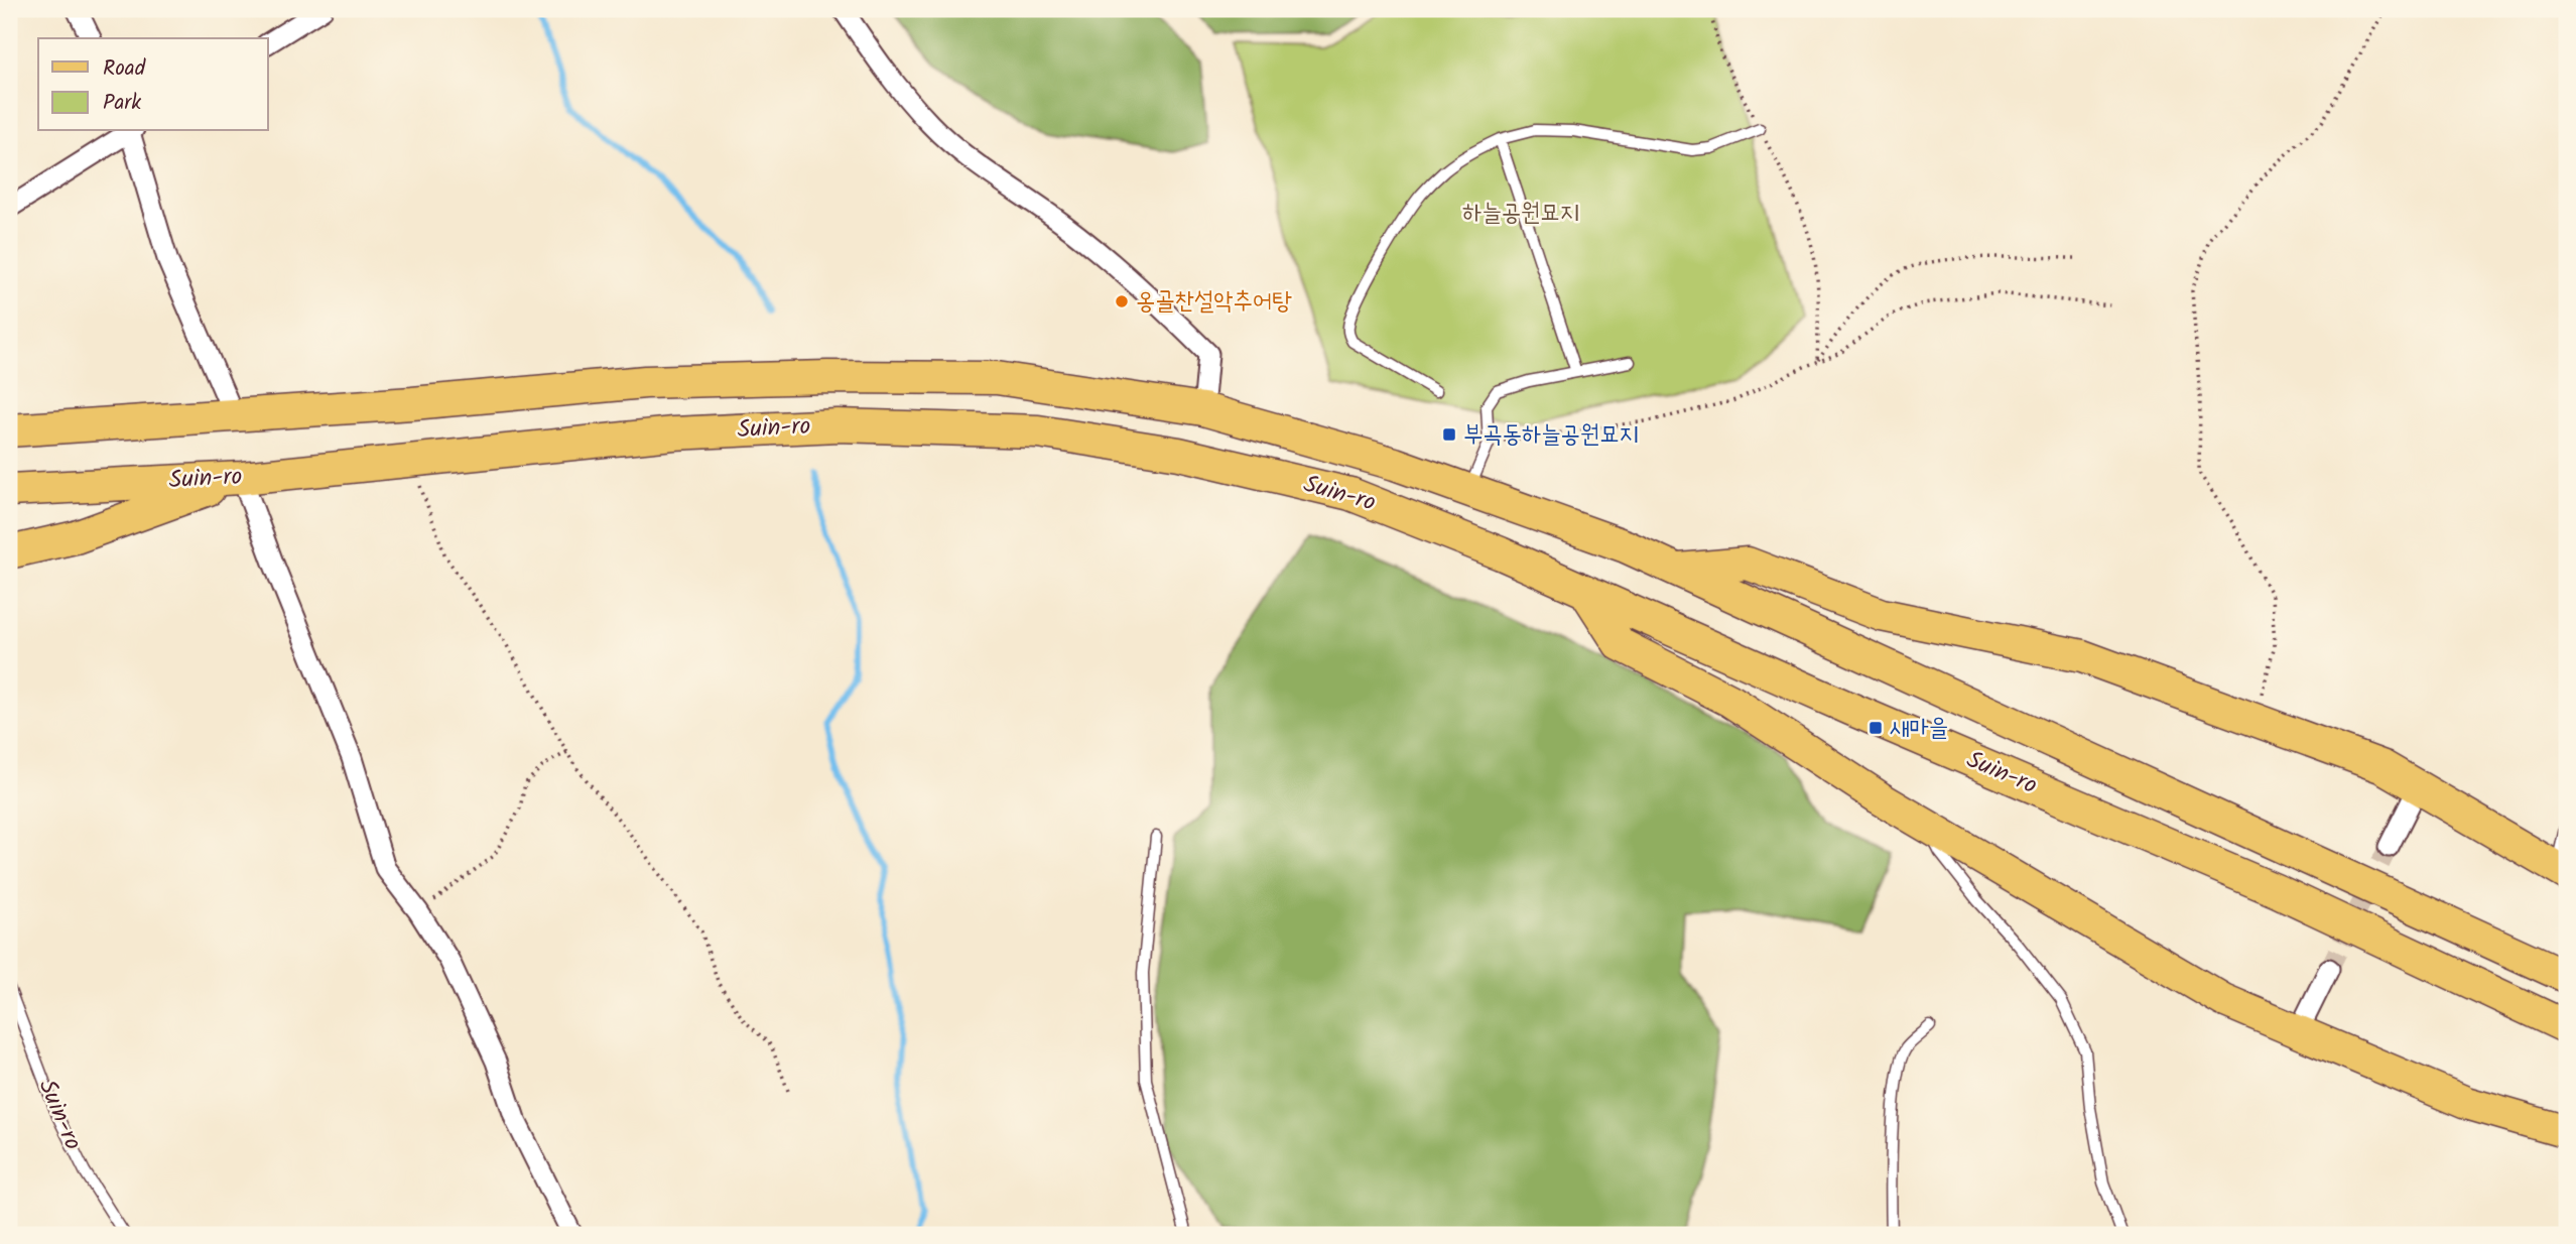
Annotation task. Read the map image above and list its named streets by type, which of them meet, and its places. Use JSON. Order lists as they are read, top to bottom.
{
  "streets": {
    "main road": ["Suin-ro"]
  },
  "parks": ["하늘공원묘지"],
  "places": {
    "other": ["옹골찬설악추어탕"],
    "transit": ["부곡동하늘공원묘지", "새마을"]
  },
  "legend": ["Road", "Park"]
}
